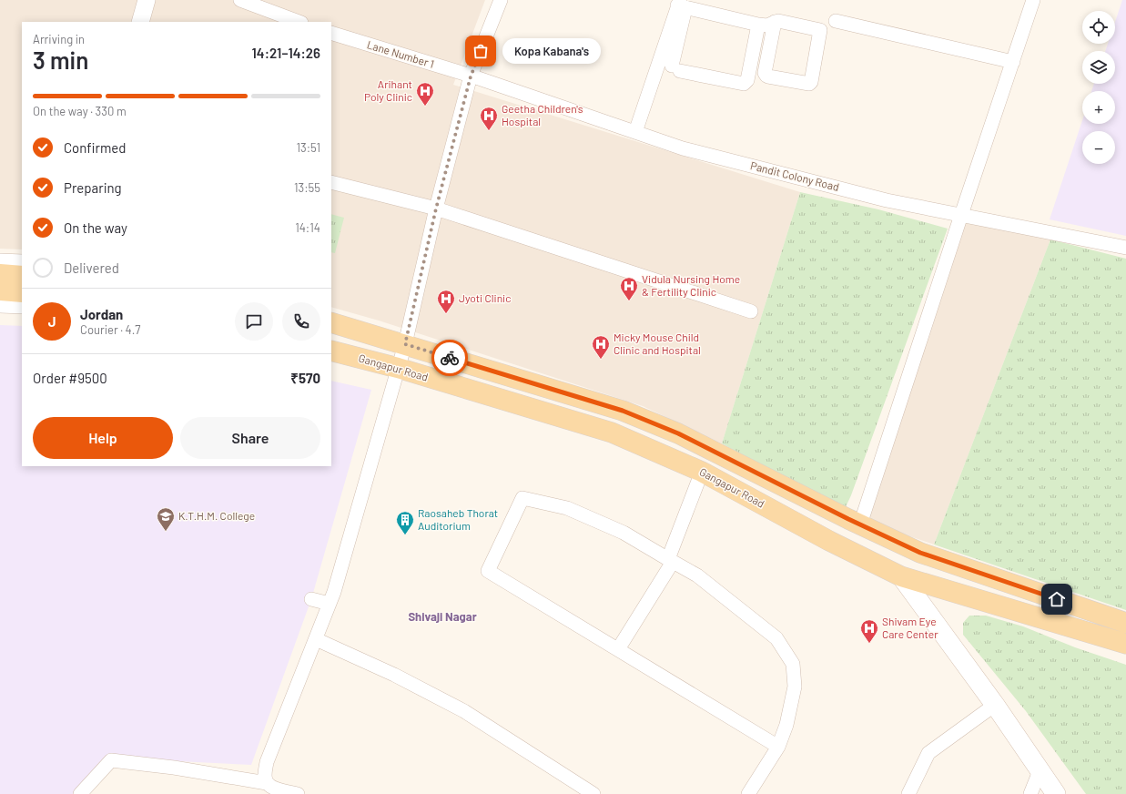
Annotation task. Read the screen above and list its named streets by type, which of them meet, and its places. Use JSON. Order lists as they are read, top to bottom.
{
  "streets": {
    "main road": ["Gangapur Road"],
    "street": ["Lane Number 1", "Pandit Colony Road"]
  },
  "crossings": [
    ["Lane Number 1", "Pandit Colony Road"]
  ],
  "districts": ["Shivaji Nagar"],
  "places": {
    "other": ["Kopa Kabana's"],
    "hospital": [
      "Arihant Poly Clinic",
      "Geetha Children's Hospital",
      "Vidula Nursing Home & Fertility Clinic",
      "Jyoti Clinic",
      "Micky Mouse Child Clinic and Hospital",
      "Shivam Eye Care Center"
    ],
    "school or university": ["K.T.H.M. College"],
    "building": ["Raosaheb Thorat Auditorium"]
  },
  "page": {
    "map_buttons": ["+", "−"],
    "heading": ["3 min", "Arriving in", "14:21–14:26"],
    "panel": [
      "Jordan",
      "Courier · 4.7",
      "Order #9500",
      "₹570"
    ],
    "bubble": "Kopa Kabana's",
    "bar": "On the way · 330 m",
    "list": [
      ["Confirmed", "13:51"],
      ["Preparing", "13:55"],
      ["On the way", "14:14"],
      "Delivered"
    ],
    "round": "J",
    "buttons": ["Help", "Share"]
  }
}
